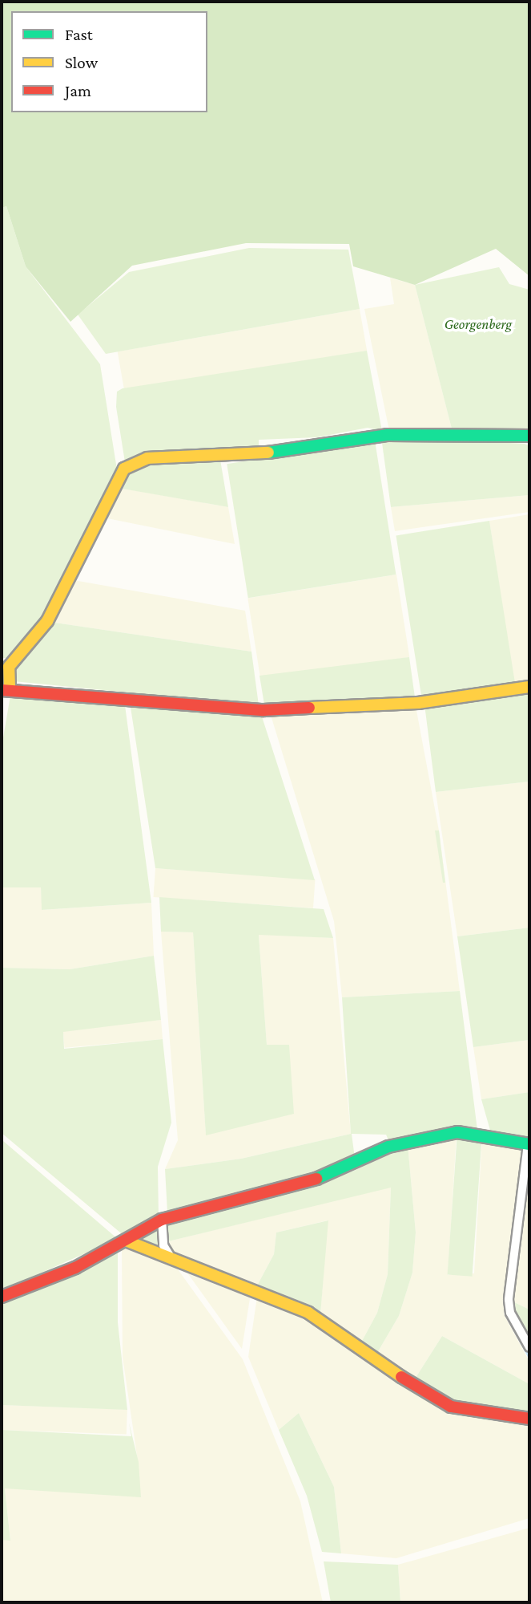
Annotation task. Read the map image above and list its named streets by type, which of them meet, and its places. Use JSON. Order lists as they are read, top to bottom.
{
  "parks": ["Georgenberg"],
  "legend": ["Fast", "Slow", "Jam"]
}
